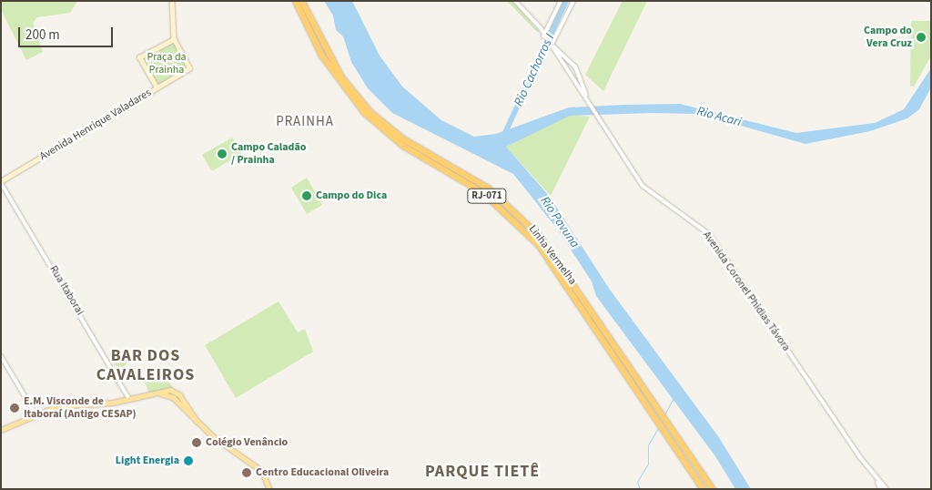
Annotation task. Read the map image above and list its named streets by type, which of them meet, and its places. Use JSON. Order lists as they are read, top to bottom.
{
  "streets": {
    "highway": ["RJ-071", "Linha Vermelha"],
    "main road": ["Avenida Henrique Valadares"],
    "street": ["Rua Itaborai", "Avenida Coronel Phidias Távora"]
  },
  "crossings": [
    ["Avenida Henrique Valadares", "Rua Itaborai"]
  ],
  "districts": ["PRAINHA", "BAR DOS CAVALEIROS", "PARQUE TIETÊ"],
  "water": ["Rio Cachorros I", "Rio Acari", "Rio Pavuna"],
  "parks": ["Praça da Prainha"],
  "places": [
    "Campo do Vera Cruz",
    "Campo Caladão / Prainha",
    "Campo do Dica",
    "E.M. Visconde de Itaboraí (Antigo CESAP)",
    "Colégio Venâncio",
    "Light Energia",
    "Centro Educacional Oliveira"
  ],
  "scale_bar": "200 m"
}
